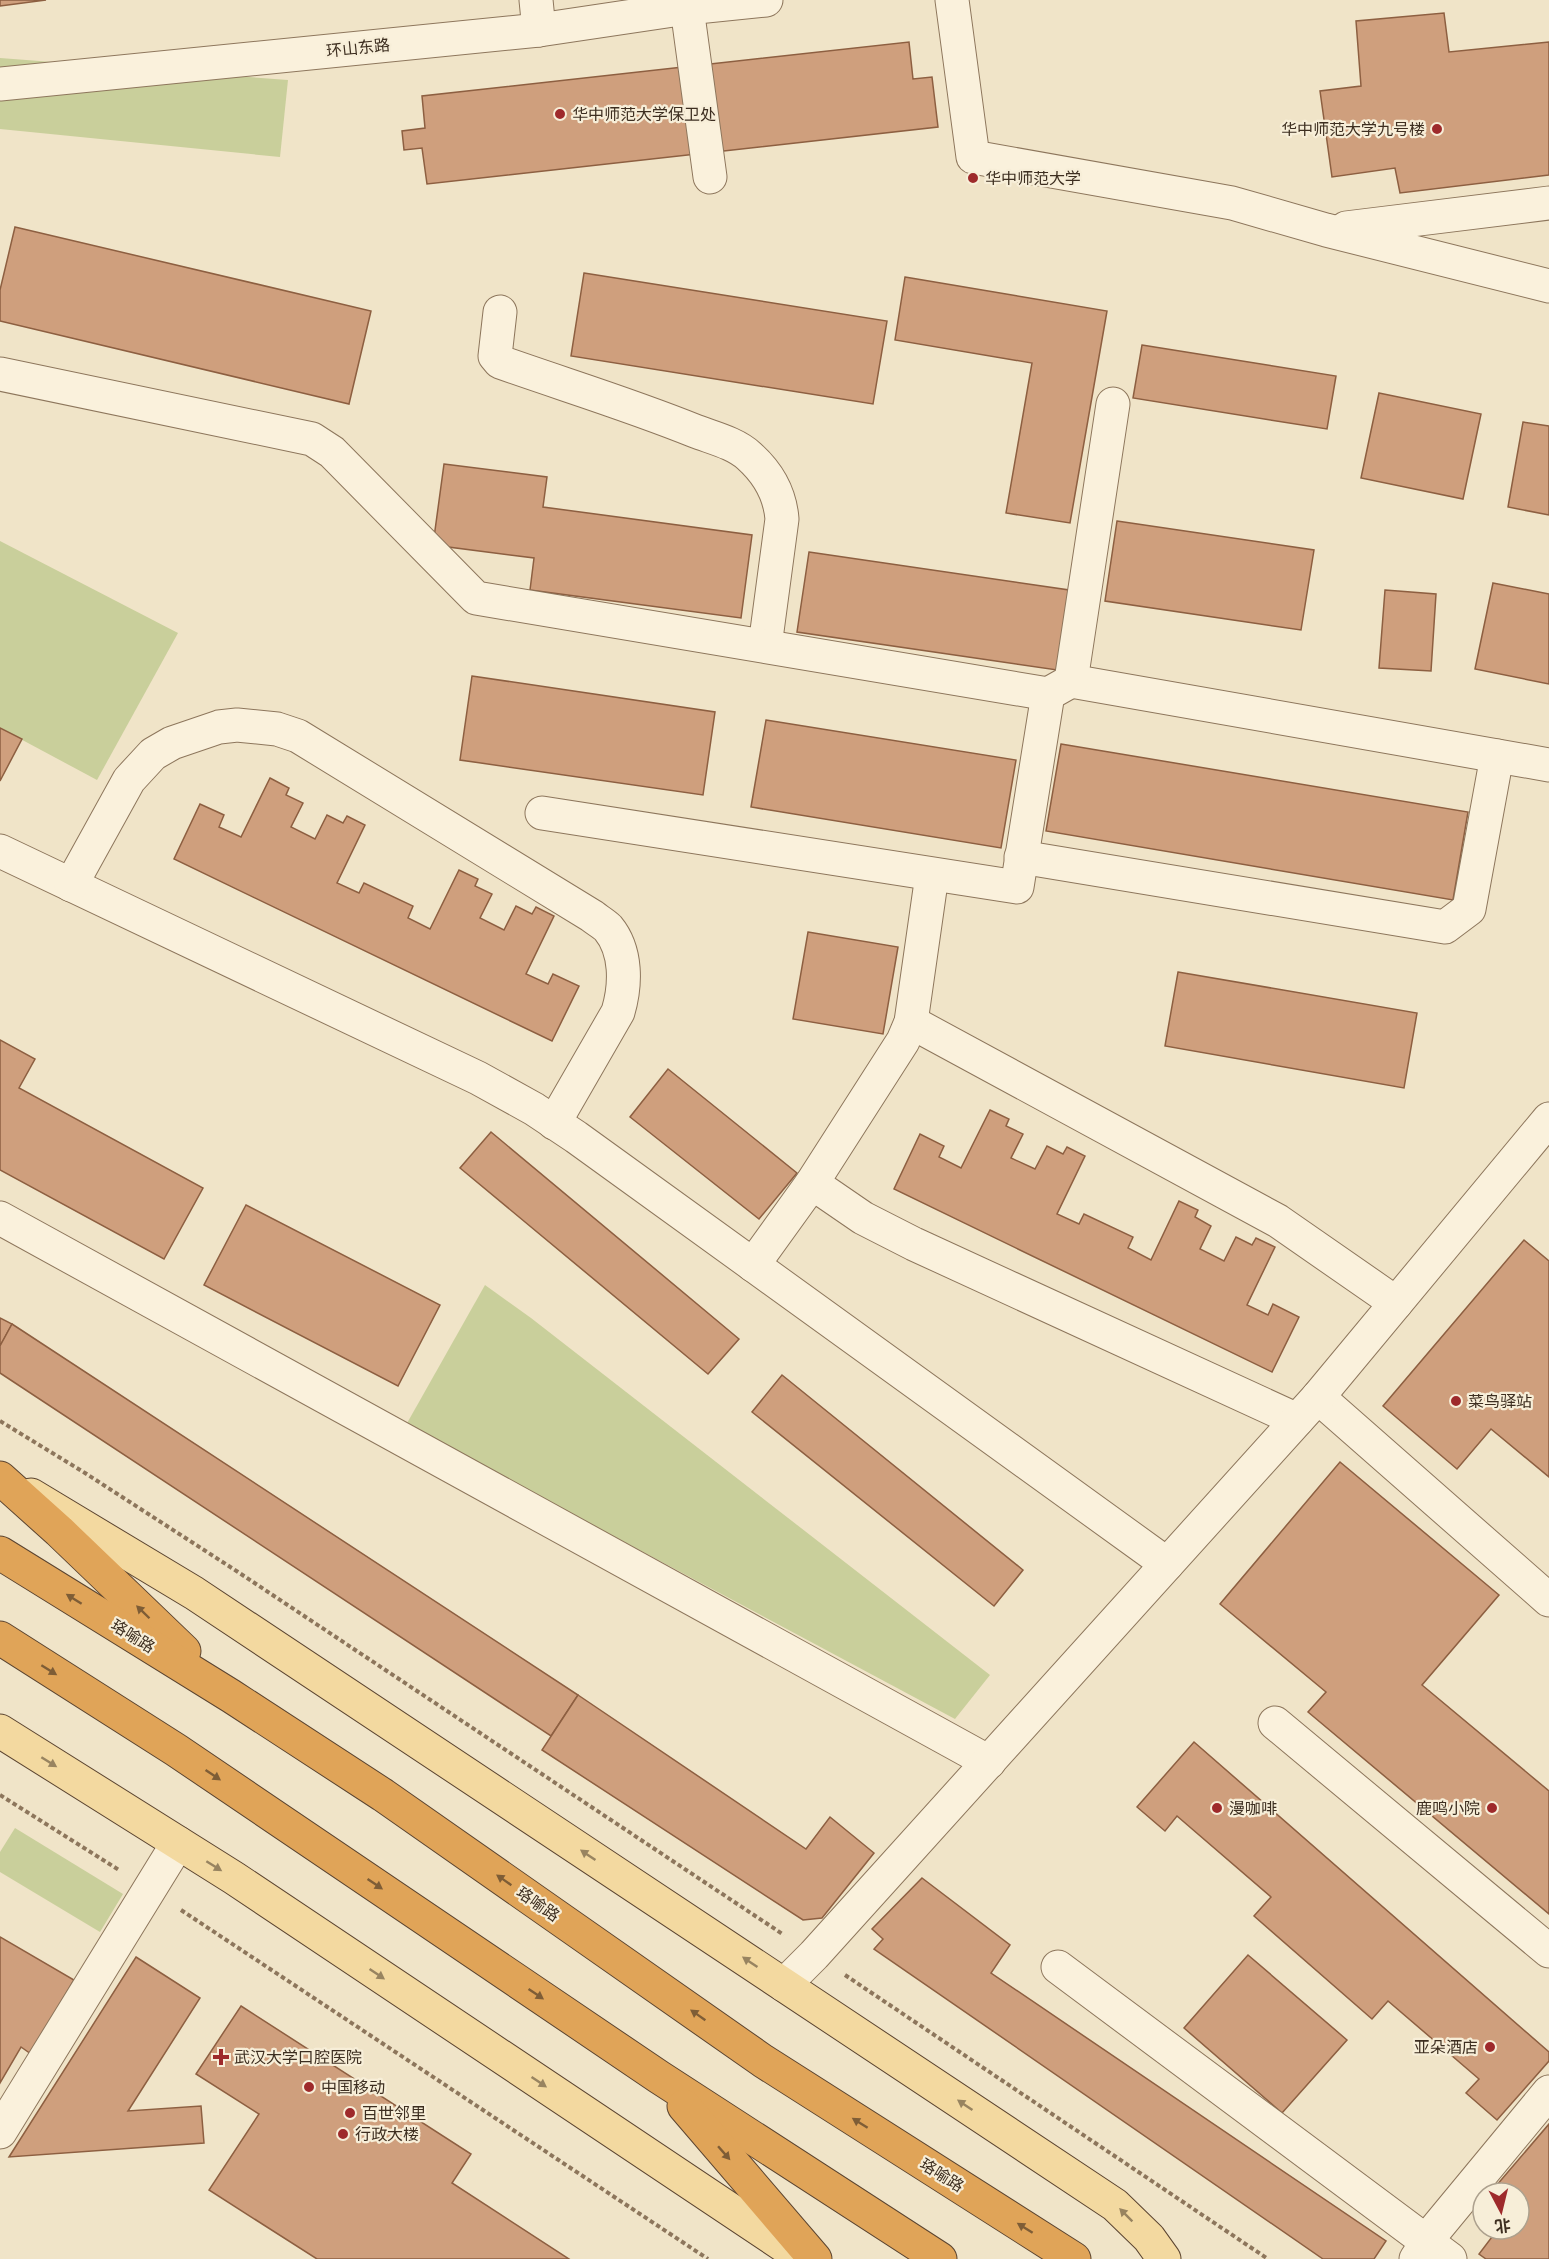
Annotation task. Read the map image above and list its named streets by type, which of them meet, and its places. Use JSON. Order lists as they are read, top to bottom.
{
  "streets": {
    "highway": ["珞喻路"],
    "street": ["环山东路"]
  },
  "places": {
    "other": [
      "华中师范大学保卫处",
      "华中师范大学九号楼",
      "华中师范大学",
      "菜鸟驿站",
      "漫咖啡",
      "鹿鸣小院",
      "亚朵酒店",
      "中国移动",
      "百世邻里",
      "行政大楼"
    ],
    "health": ["武汉大学口腔医院"]
  },
  "north": "bottom"
}
